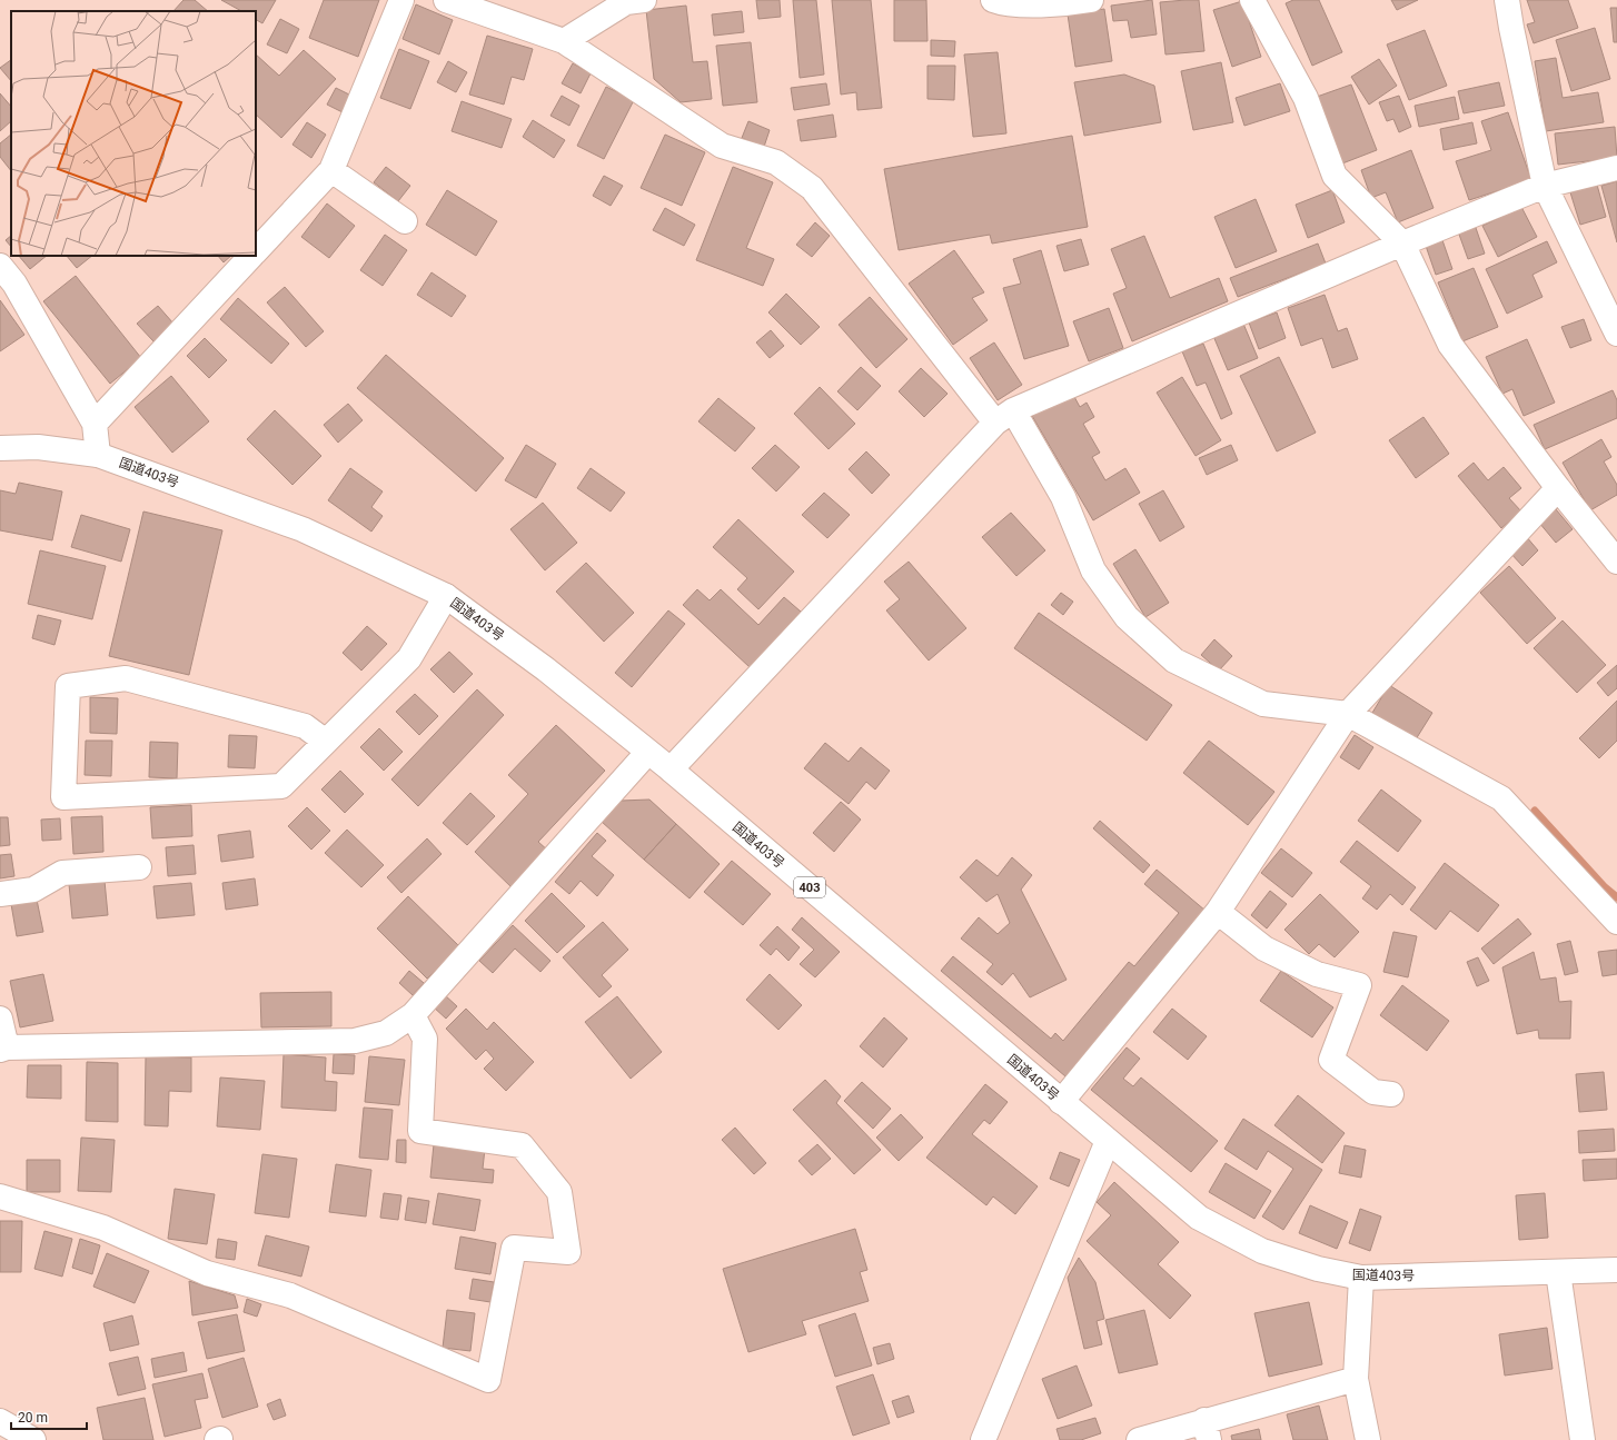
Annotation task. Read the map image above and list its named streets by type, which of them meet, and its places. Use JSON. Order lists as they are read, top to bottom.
{
  "streets": {
    "main road": ["国道403号", "403"]
  },
  "scale_bar": "20 m"
}
